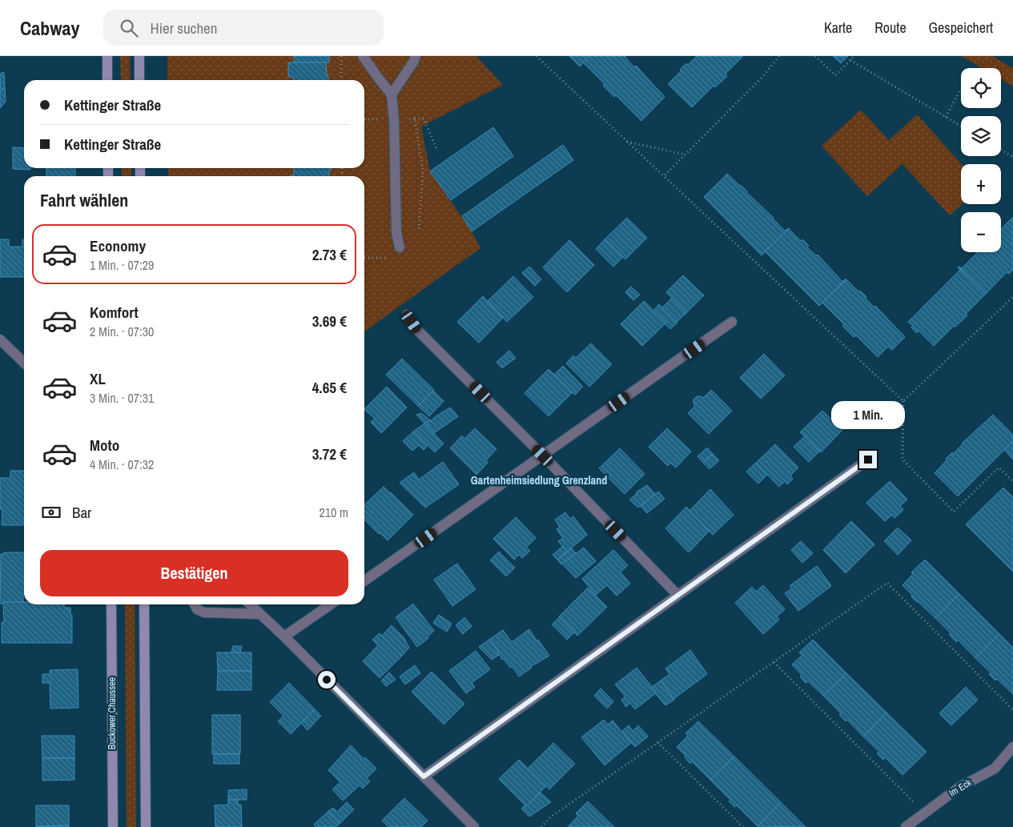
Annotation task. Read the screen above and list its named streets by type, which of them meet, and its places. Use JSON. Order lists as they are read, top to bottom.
{
  "streets": {
    "main road": ["Buckower Chaussee"],
    "street": ["Im Eck"]
  },
  "districts": ["Gartenheimsiedlung Grenzland"],
  "page": {
    "header": "Cabway",
    "search": "Hier suchen",
    "nav": ["Karte", "Route", "Gespeichert"],
    "map_buttons": ["+", "−"],
    "banner": ["Kettinger Straße", "Kettinger Straße"],
    "heading": "Fahrt wählen",
    "list": [
      {
        "name": "Economy",
        "note": "1 Min. · 07:29",
        "value": "2.73 €"
      },
      {
        "name": "Komfort",
        "note": "2 Min. · 07:30",
        "value": "3.69 €"
      },
      {
        "name": "XL",
        "note": "3 Min. · 07:31",
        "value": "4.65 €"
      },
      {
        "name": "Moto",
        "note": "4 Min. · 07:32",
        "value": "3.72 €"
      }
    ],
    "bubble": "1 Min.",
    "pay": ["Bar", "210 m"],
    "buttons": "Bestätigen"
  }
}
